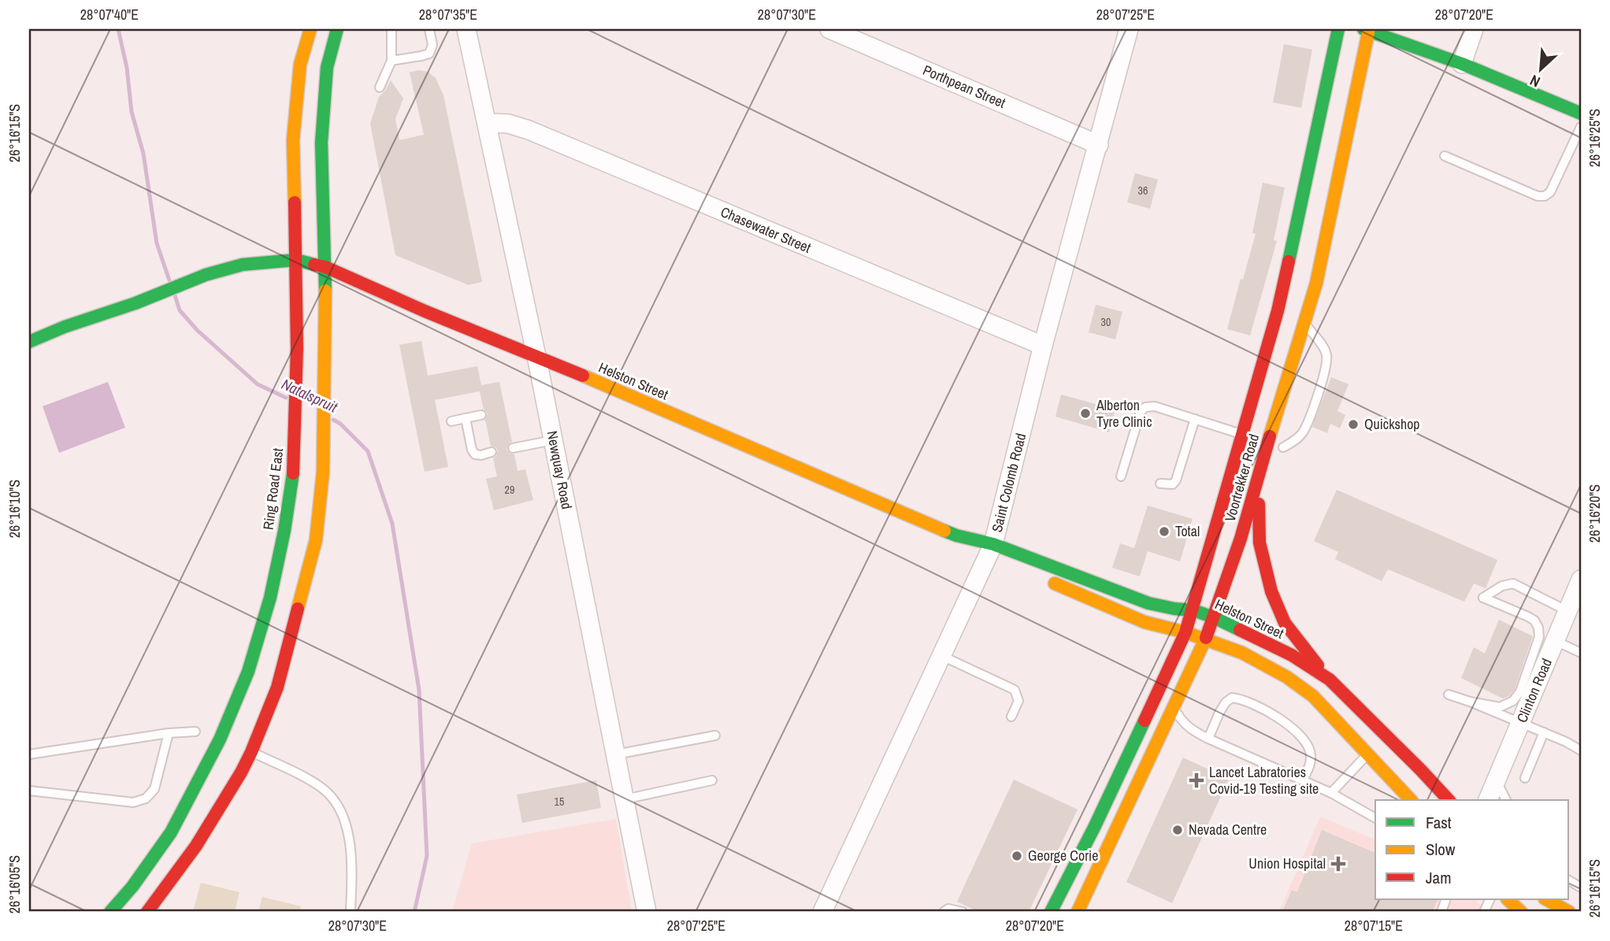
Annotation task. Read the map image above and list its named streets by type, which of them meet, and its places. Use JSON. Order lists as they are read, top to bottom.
{
  "streets": {
    "main road": ["Helston Street", "Voortrekker Road", "Ring Road East"],
    "street": [
      "Porthpean Street",
      "Chasewater Street",
      "Newquay Road",
      "Saint Colomb Road",
      "Clinton Road"
    ]
  },
  "crossings": [
    ["Porthpean Street", "Saint Colomb Road"],
    ["Chasewater Street", "Newquay Road"],
    ["Chasewater Street", "Saint Colomb Road"],
    ["Helston Street", "Newquay Road"],
    ["Helston Street", "Voortrekker Road"],
    ["Helston Street", "Saint Colomb Road"],
    ["Helston Street", "Ring Road East"]
  ],
  "water": ["Natalspruit"],
  "places": {
    "other": [
      "Alberton Tyre Clinic",
      "Quickshop",
      "Total",
      "Nevada Centre",
      "George Corie"
    ],
    "health": ["Lancet Labratories Covid-19 Testing site", "Union Hospital"]
  },
  "house_numbers": [
    "36",
    "30",
    "29",
    "15"
  ],
  "legend": ["Fast", "Slow", "Jam"],
  "north": "bottom left",
  "coordinates": [
    "28°07'40\"E",
    "28°07'35\"E",
    "28°07'30\"E",
    "28°07'25\"E",
    "28°07'20\"E",
    "26°16'15\"S",
    "26°16'25\"S",
    "26°16'10\"S",
    "26°16'20\"S",
    "26°16'05\"S",
    "28°07'15\"E"
  ]
}
